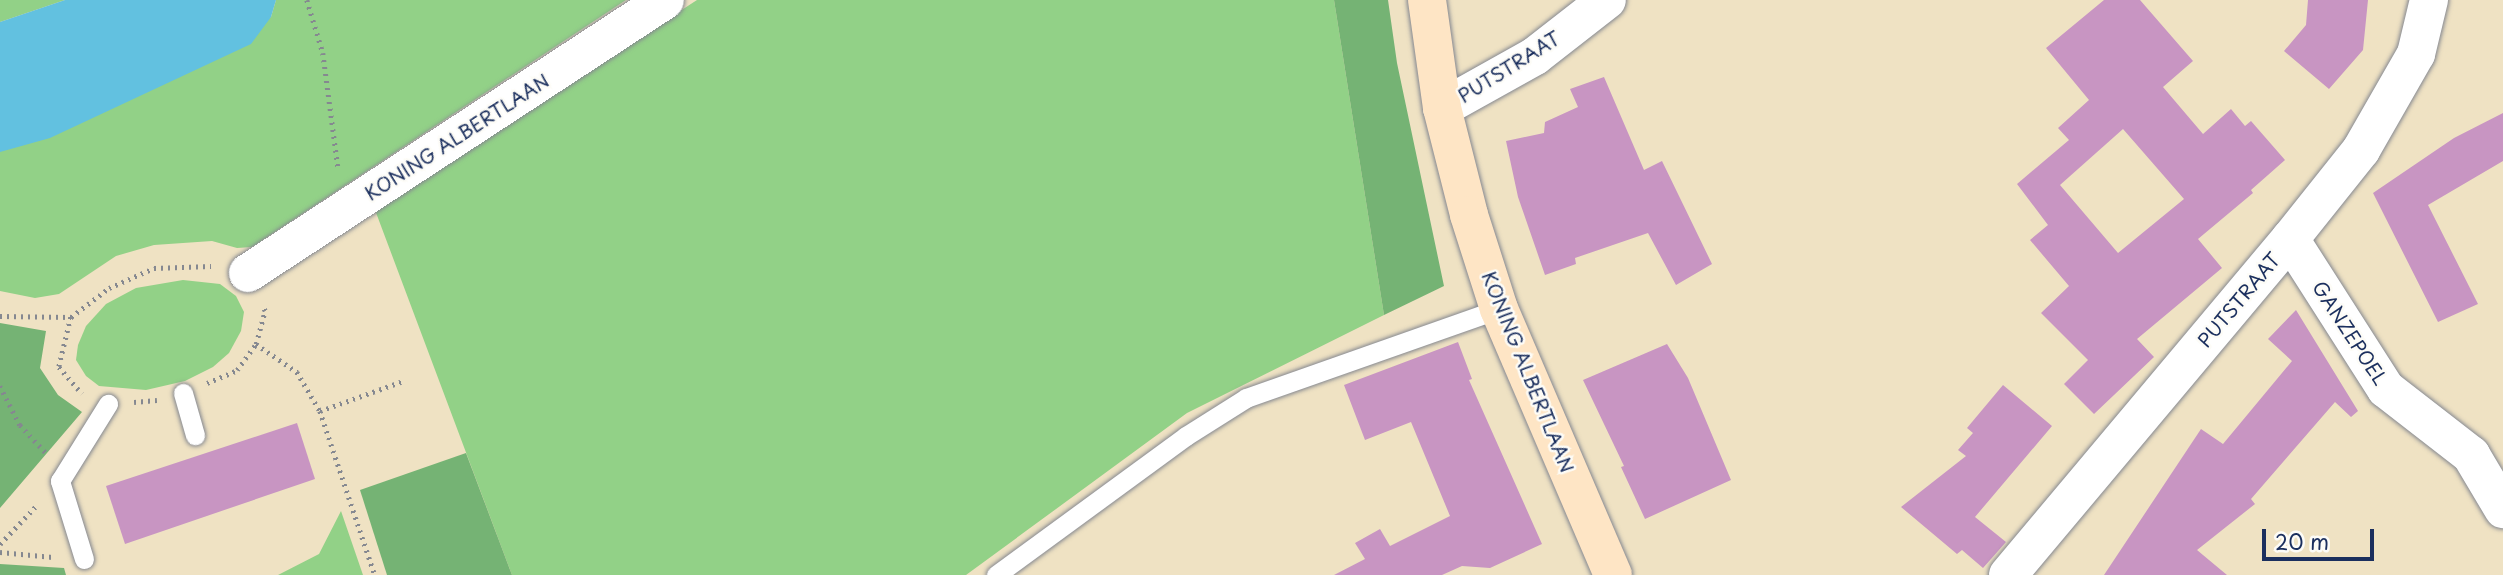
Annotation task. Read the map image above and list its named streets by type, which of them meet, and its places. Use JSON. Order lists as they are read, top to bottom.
{
  "streets": {
    "street": ["PUTSTRAAT", "KONING ALBERTLAAN", "GANZEPOEL"]
  },
  "crossings": [
    ["PUTSTRAAT", "KONING ALBERTLAAN"],
    ["PUTSTRAAT", "GANZEPOEL"]
  ],
  "scale_bar": "20 m"
}
